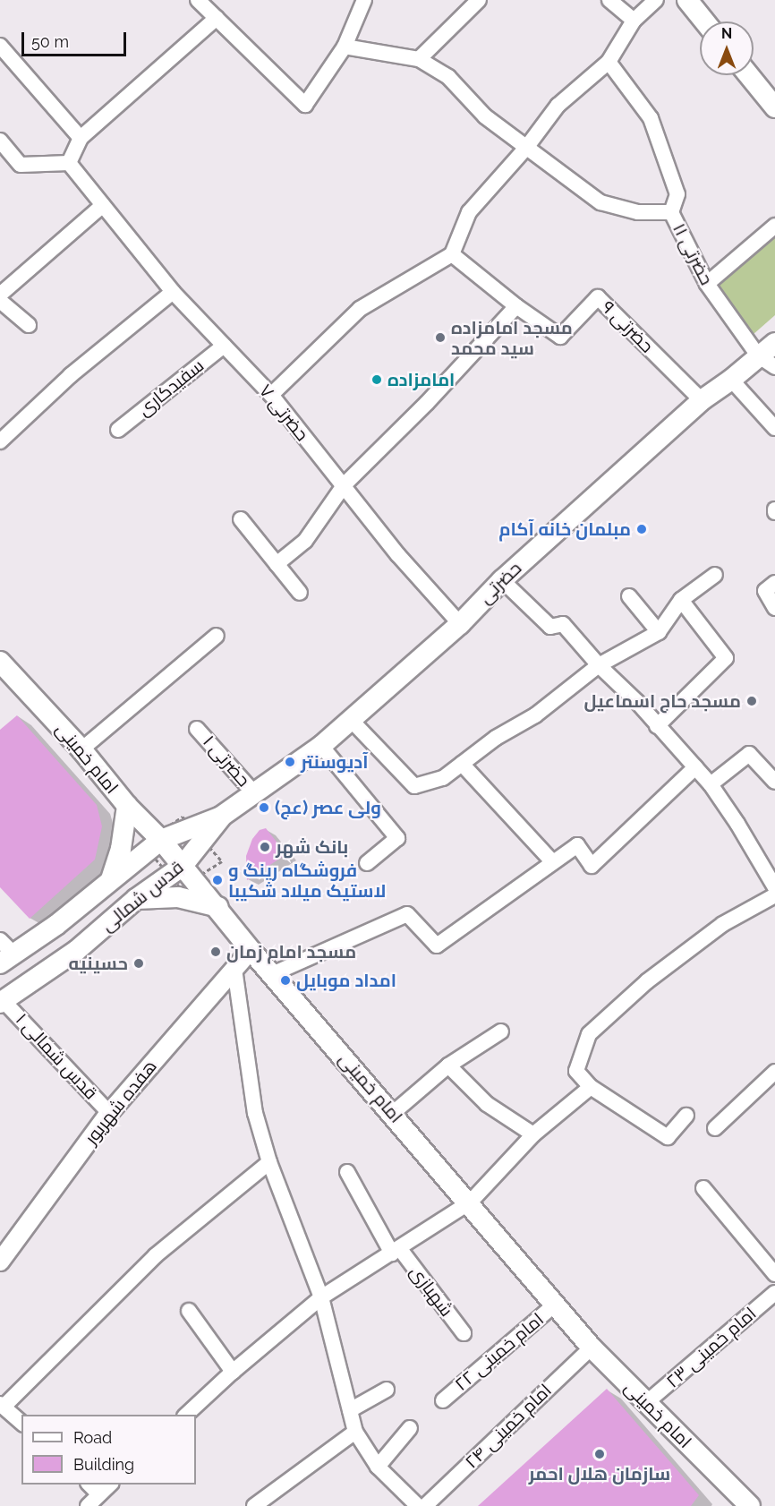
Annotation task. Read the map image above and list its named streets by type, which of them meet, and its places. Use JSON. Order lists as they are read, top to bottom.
{
  "streets": {
    "main road": ["حضرتی", "امام خمینی", "قدس شمالی"],
    "street": [
      "حضرتی ۱۱",
      "حضرتی ۹",
      "سفیدکاری",
      "حضرتی ۷",
      "حضرتی ۱",
      "قدس شمالی ۱",
      "هفده شهریور",
      "شهبازی",
      "امام خمینی ۲۳",
      "امام خمینی ۲۲",
      "امام خمینی ۲۴"
    ]
  },
  "crossings": [
    ["حضرتی ۱۱", "حضرتی"],
    ["حضرتی ۹", "حضرتی"],
    ["سفیدکاری", "حضرتی ۷"],
    ["حضرتی ۷", "حضرتی"],
    ["حضرتی", "حضرتی ۱"],
    ["حضرتی", "قدس شمالی"],
    ["امام خمینی", "قدس شمالی"],
    ["امام خمینی", "هفده شهریور"],
    ["امام خمینی", "امام خمینی ۲۳"],
    ["امام خمینی", "امام خمینی ۲۲"],
    ["امام خمینی", "امام خمینی ۲۴"],
    ["قدس شمالی", "قدس شمالی ۱"],
    ["قدس شمالی ۱", "هفده شهریور"]
  ],
  "places": [
    "مسجد امامزاده سید محمد",
    "امامزاده",
    "مبلمان خانه آکام",
    "مسجد حاج اسماعیل",
    "آدیوسنتر",
    "ولی عصر (عج)",
    "بانک شهر",
    "فروشگاه رینگ و لاستیک میلاد شکیبا",
    "مسجد امام زمان",
    "حسینیه",
    "امداد موبایل",
    "سازمان هلال احمر"
  ],
  "legend": ["Road", "Building"],
  "scale_bar": "50 m",
  "north": "top"
}
